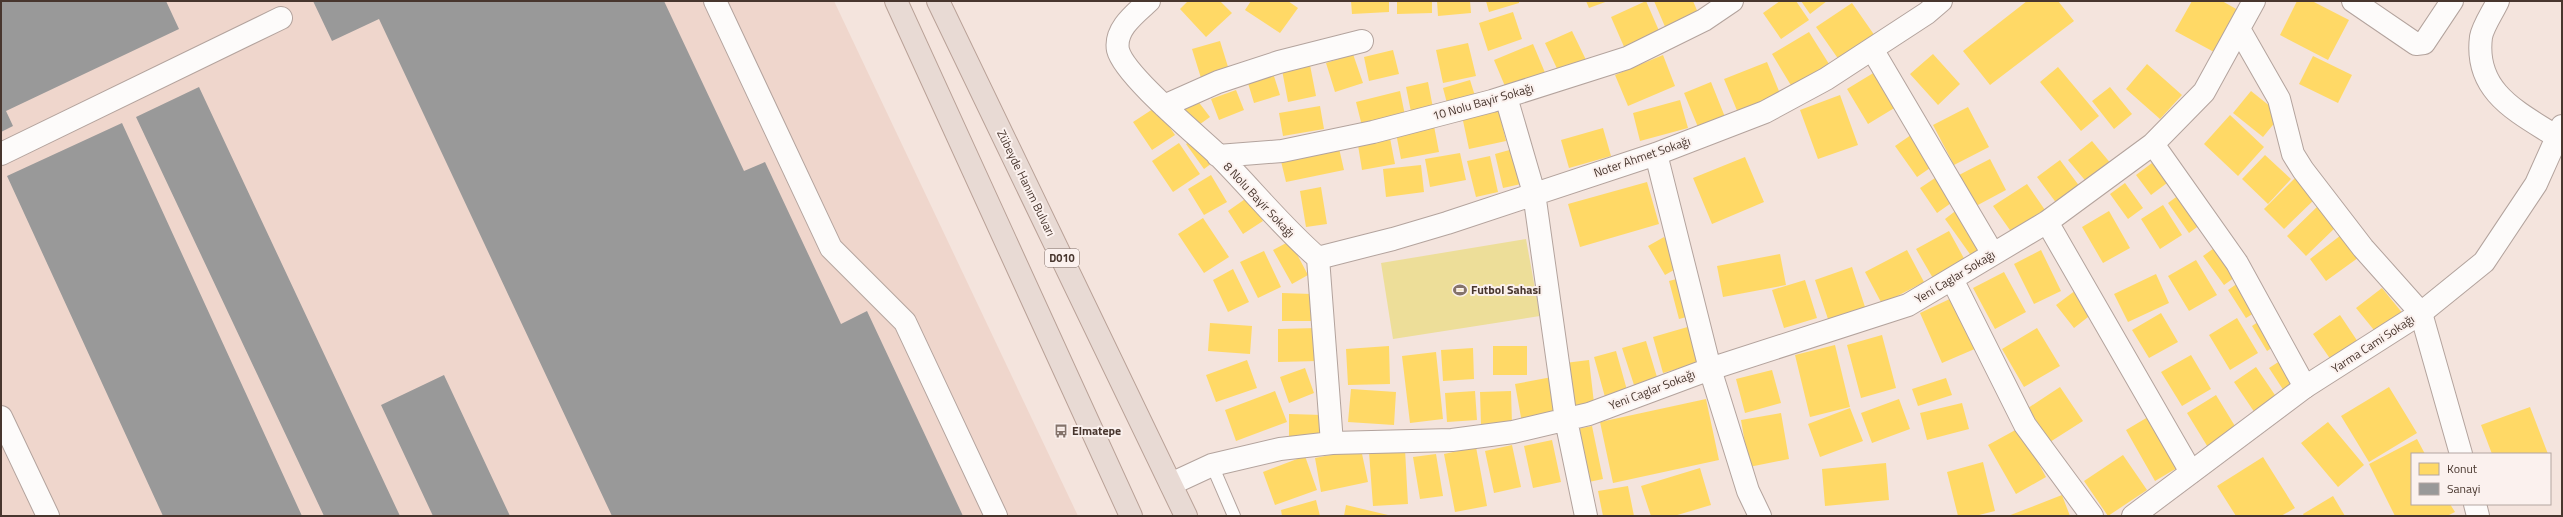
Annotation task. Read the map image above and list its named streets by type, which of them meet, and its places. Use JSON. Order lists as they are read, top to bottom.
{
  "streets": {
    "highway": ["Zübeyde Hanım Bulvarı", "D010"],
    "street": [
      "10 Nolu Bayir Sokağı",
      "Noter Ahmet Sokağı",
      "8 Nolu Bayir Sokağı",
      "Yeni Caglar Sokağı",
      "Yarma Cami Sokağı"
    ]
  },
  "crossings": [
    ["10 Nolu Bayir Sokağı", "8 Nolu Bayir Sokağı"],
    ["Noter Ahmet Sokağı", "8 Nolu Bayir Sokağı"],
    ["Zübeyde Hanım Bulvarı", "Yeni Caglar Sokağı"]
  ],
  "places": {
    "sports": ["Futbol Sahasi"],
    "bus stop": ["Elmatepe"]
  },
  "legend": ["Konut", "Sanayi"]
}
